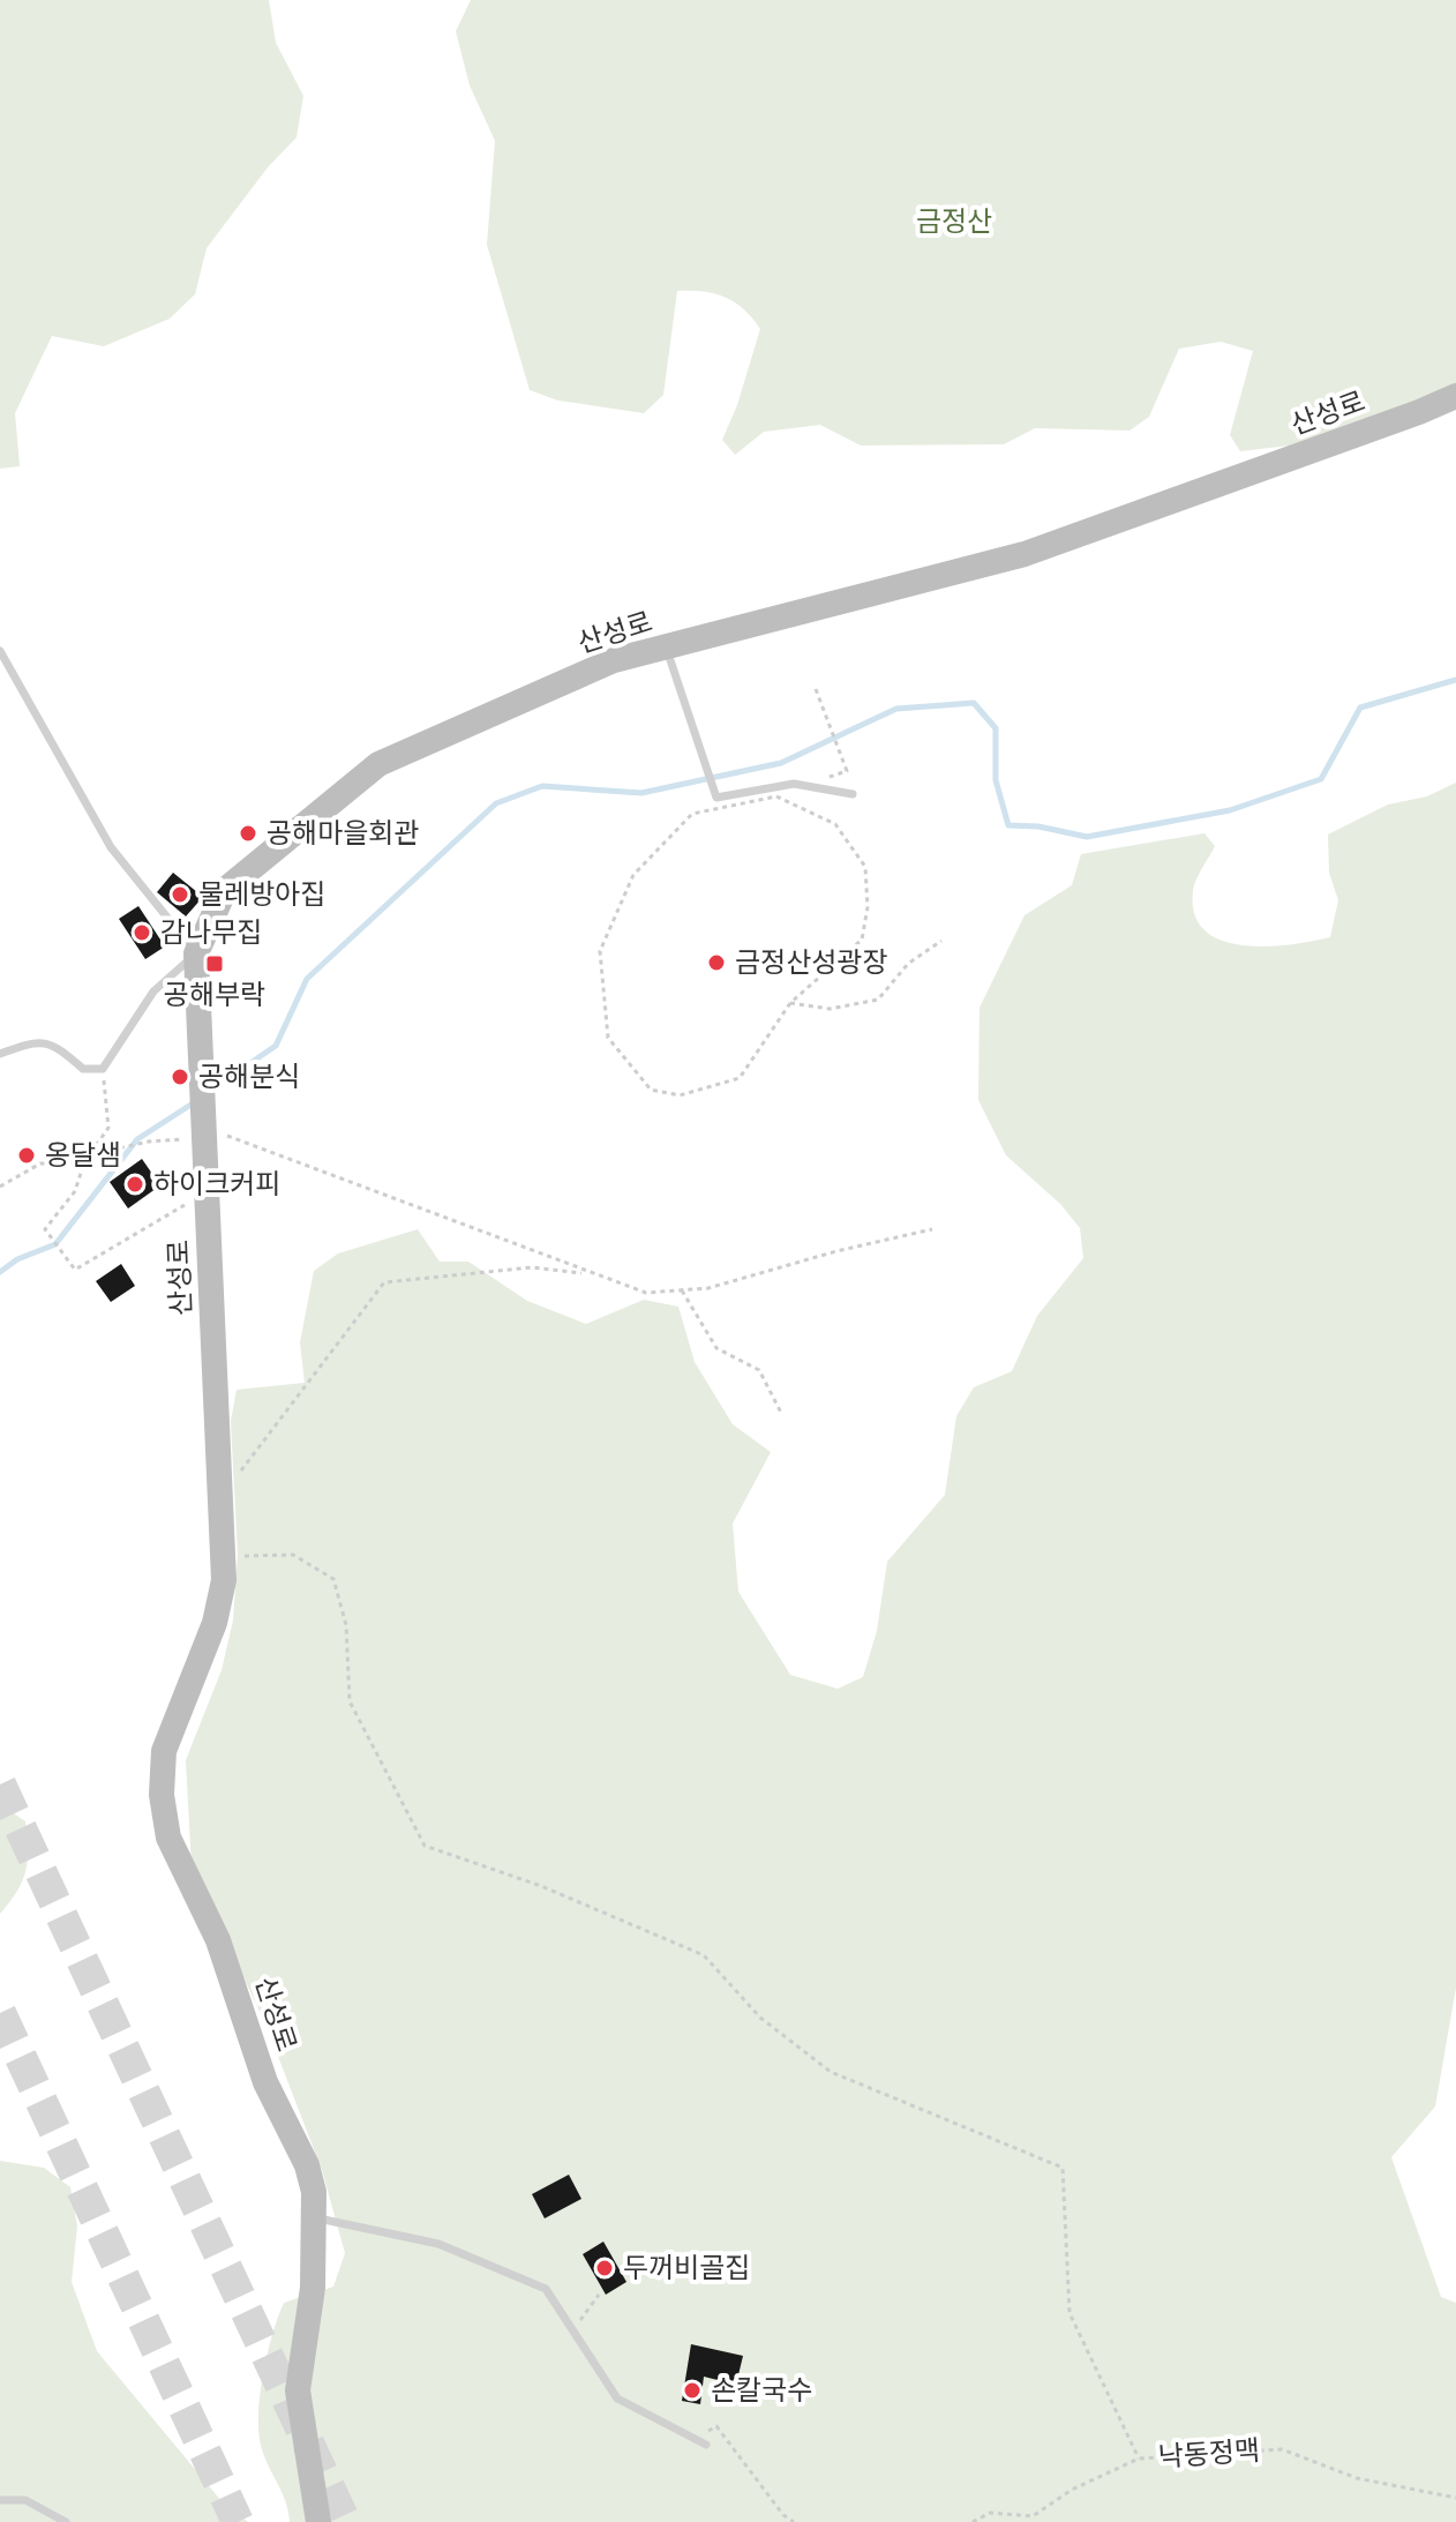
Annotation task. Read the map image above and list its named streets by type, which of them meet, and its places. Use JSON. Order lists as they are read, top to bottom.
{
  "streets": {
    "main road": ["산성로"],
    "path": ["낙동정맥"]
  },
  "parks": ["금정산"],
  "places": {
    "other": [
      "공해마을회관",
      "물레방아집",
      "감나무집",
      "금정산성광장",
      "공해분식",
      "옹달샘",
      "하이크커피",
      "두꺼비골집",
      "손칼국수"
    ],
    "transit": ["공해부락"]
  }
}
